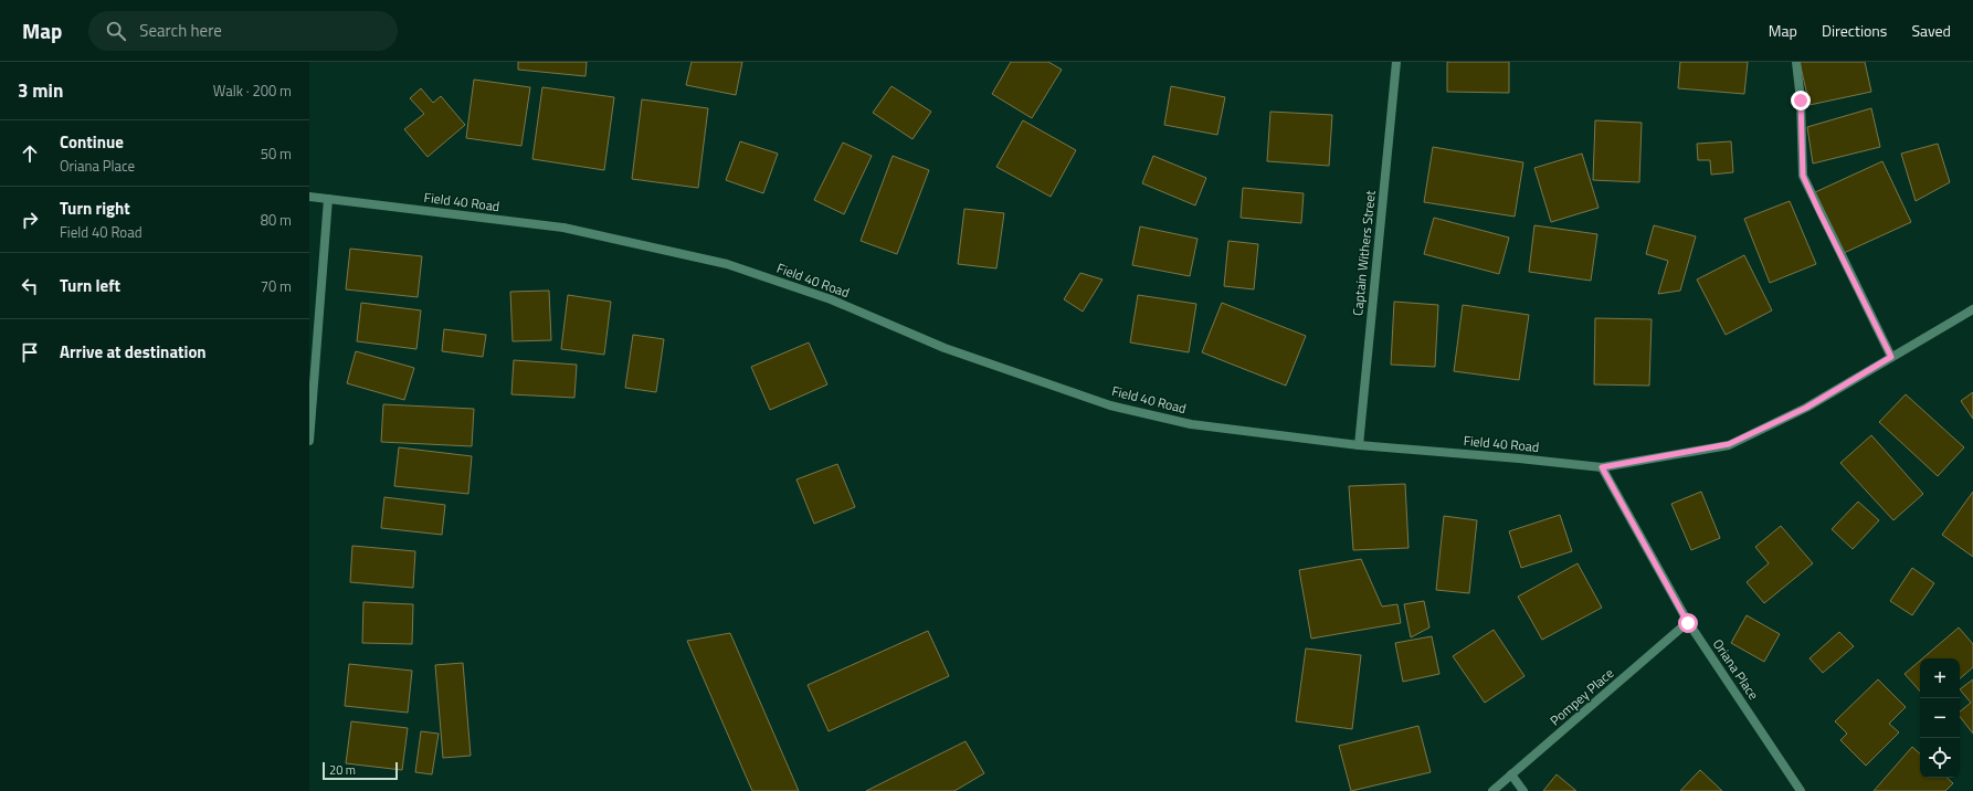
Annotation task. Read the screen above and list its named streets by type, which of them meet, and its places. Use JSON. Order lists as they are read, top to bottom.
{
  "streets": {
    "street": [
      "Field 40 Road",
      "Captain Withers Street",
      "Oriana Place",
      "Pompey Place"
    ]
  },
  "crossings": [
    ["Field 40 Road", "Captain Withers Street"],
    ["Field 40 Road", "Oriana Place"],
    ["Oriana Place", "Pompey Place"]
  ],
  "scale_bar": "20 m",
  "page": {
    "header": "Map",
    "search": "Search here",
    "nav": ["Map", "Directions", "Saved"],
    "heading": ["3 min", "Walk · 200 m"],
    "list": [
      ["Continue", "Oriana Place", "50 m"],
      ["Turn right", "Field 40 Road", "80 m"],
      ["Turn left", "70 m"],
      "Arrive at destination"
    ],
    "map_buttons": ["+", "−"],
    "scale": "20 m"
  }
}
